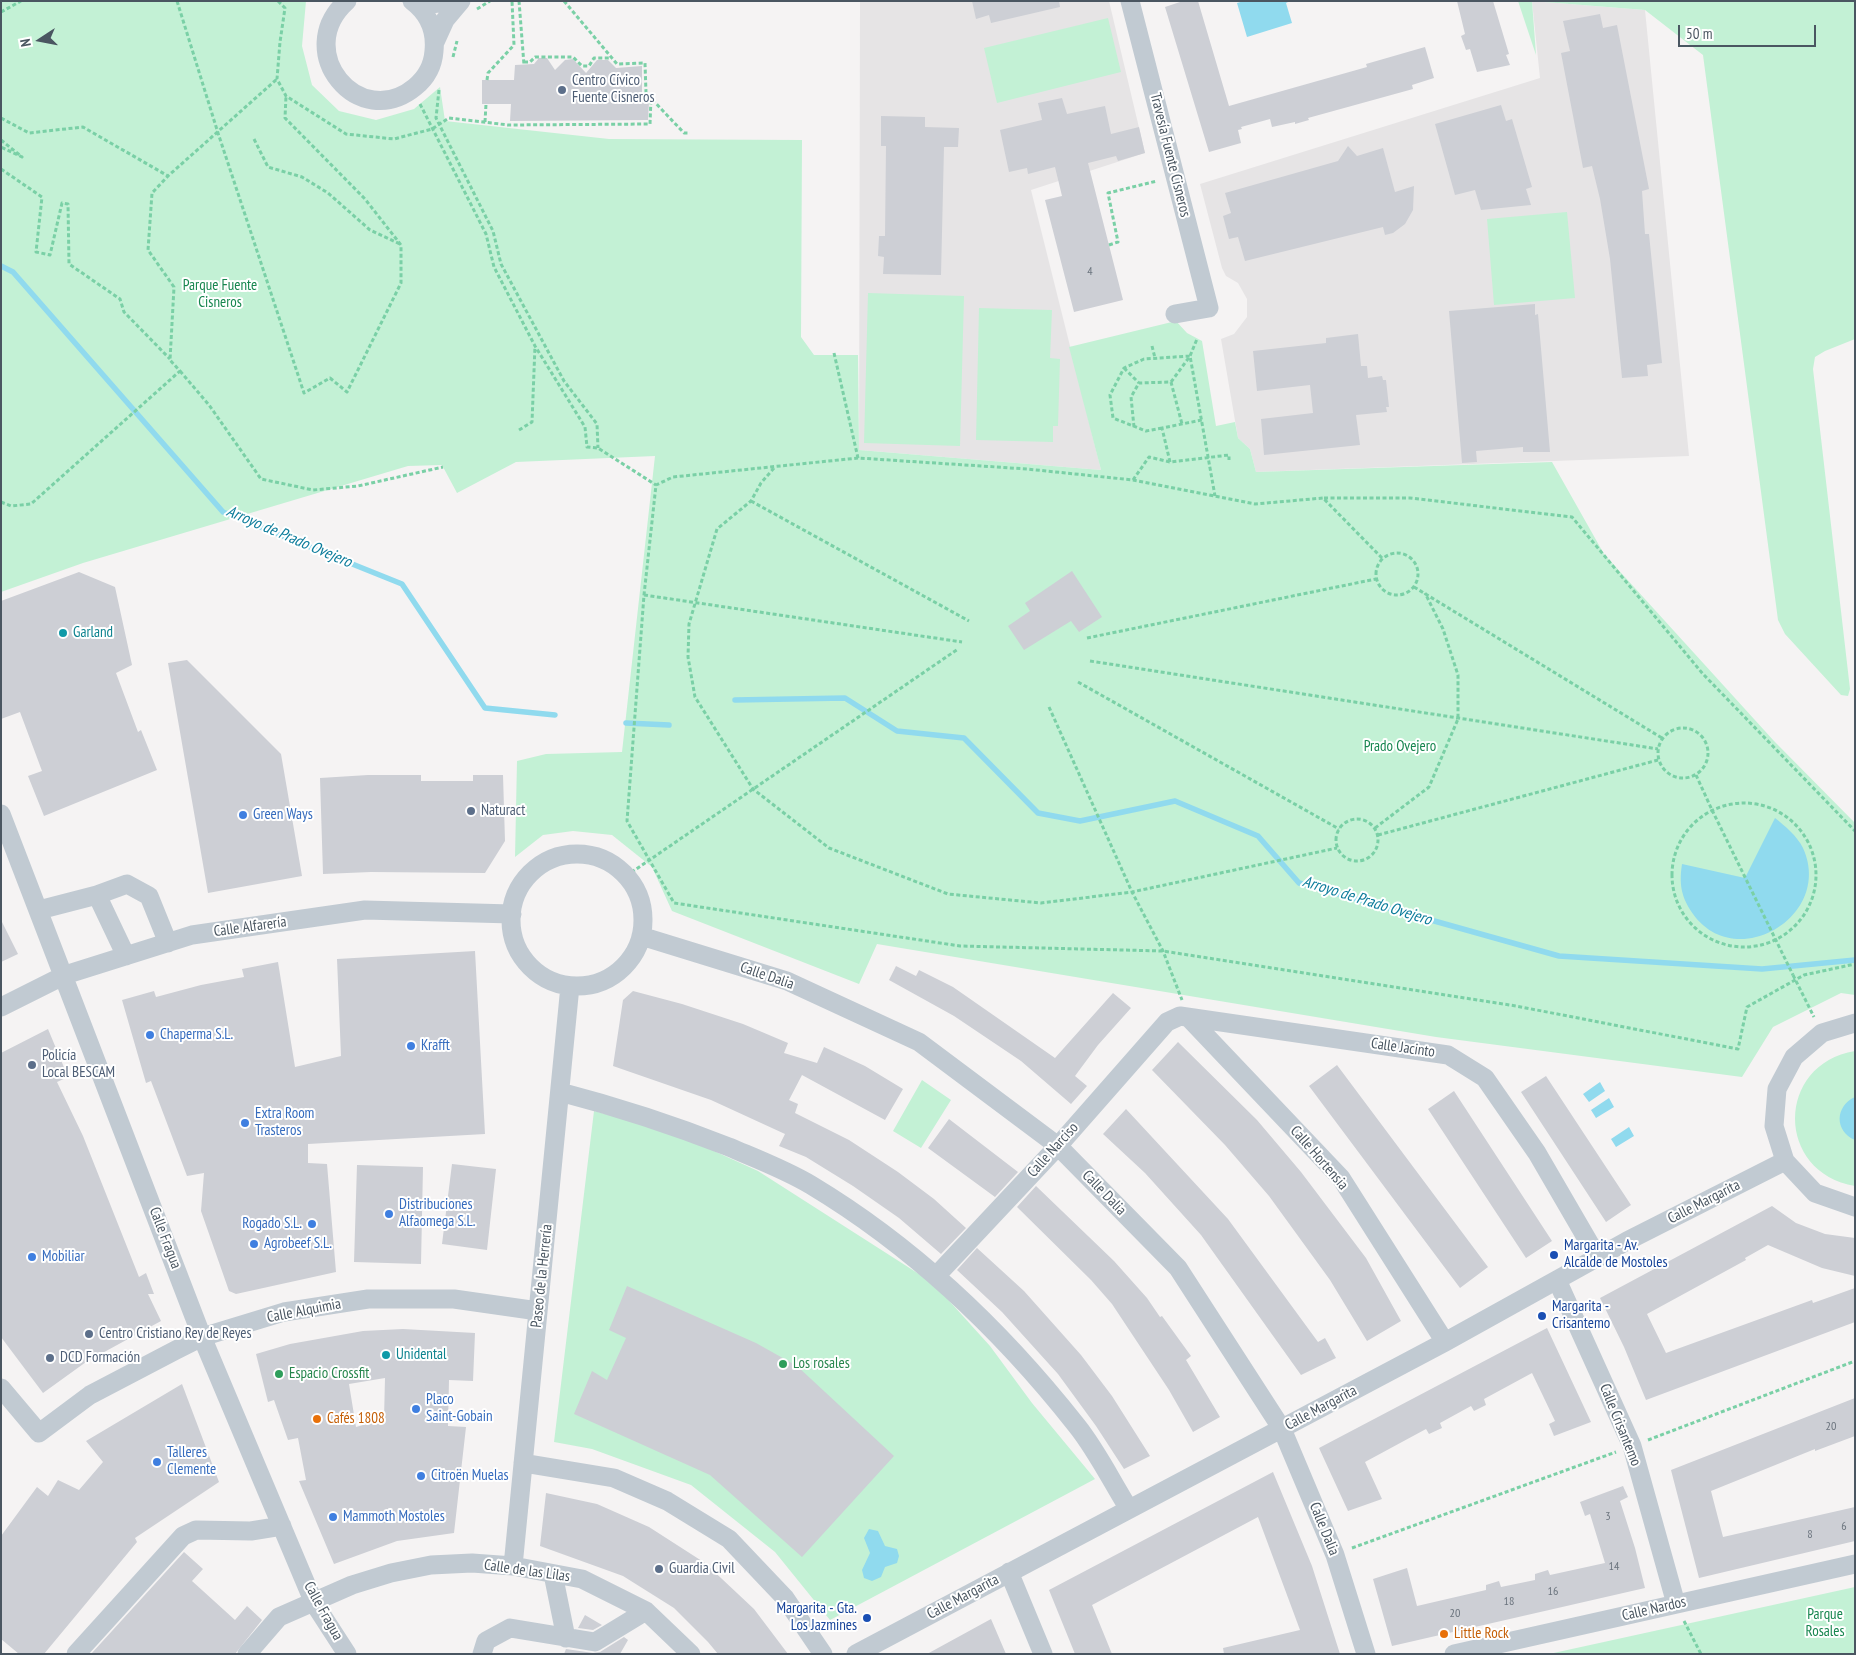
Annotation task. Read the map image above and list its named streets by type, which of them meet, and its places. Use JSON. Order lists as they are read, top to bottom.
{
  "streets": {
    "street": [
      "Travesía Fuente Cisneros",
      "Calle Alfarería",
      "Calle Dalia",
      "Calle Jacinto",
      "Calle Narciso",
      "Calle Hortensia",
      "Calle Margarita",
      "Calle Fragua",
      "Paseo de la Herrería",
      "Calle Alquimia",
      "Calle Crisantemo",
      "Calle de las Lilas",
      "Calle Nardos"
    ]
  },
  "crossings": [
    ["Calle Alfarería", "Calle Dalia"],
    ["Calle Alfarería", "Calle Fragua"],
    ["Calle Alfarería", "Paseo de la Herrería"],
    ["Calle Dalia", "Calle Narciso"],
    ["Calle Dalia", "Calle Margarita"],
    ["Calle Dalia", "Paseo de la Herrería"],
    ["Calle Jacinto", "Calle Narciso"],
    ["Calle Jacinto", "Calle Hortensia"],
    ["Calle Jacinto", "Calle Margarita"],
    ["Calle Hortensia", "Calle Margarita"],
    ["Calle Margarita", "Calle Crisantemo"],
    ["Calle Fragua", "Calle Alquimia"],
    ["Calle Fragua", "Calle de las Lilas"],
    ["Paseo de la Herrería", "Calle Alquimia"],
    ["Paseo de la Herrería", "Calle de las Lilas"],
    ["Calle Crisantemo", "Calle Nardos"]
  ],
  "water": ["Arroyo de Prado Ovejero"],
  "parks": ["Parque Fuente Cisneros", "Prado Ovejero", "Parque Rosales"],
  "places": [
    "Centro Cívico Fuente Cisneros",
    "Garland",
    "Naturact",
    "Green Ways",
    "Chaperma S.L.",
    "Krafft",
    "Policía Local BESCAM",
    "Extra Room Trasteros",
    "Distribuciones Alfaomega S.L.",
    "Rogado S.L.",
    "Agrobeef S.L.",
    "Margarita - Av. Alcalde de Mostoles",
    "Mobiliar",
    "Margarita - Crisantemo",
    "Centro Cristiano Rey de Reyes",
    "Unidental",
    "DCD Formación",
    "Los rosales",
    "Espacio Crossfit",
    "Placo Saint-Gobain",
    "Cafés 1808",
    "Talleres Clemente",
    "Citroën Muelas",
    "Mammoth Mostoles",
    "Guardia Civil",
    "Margarita - Gta. Los Jazmines",
    "Little Rock"
  ],
  "house_numbers": [
    "4",
    "20",
    "3",
    "6",
    "8",
    "14",
    "16",
    "18",
    "20"
  ],
  "scale_bar": "50 m",
  "north": "left"
}
